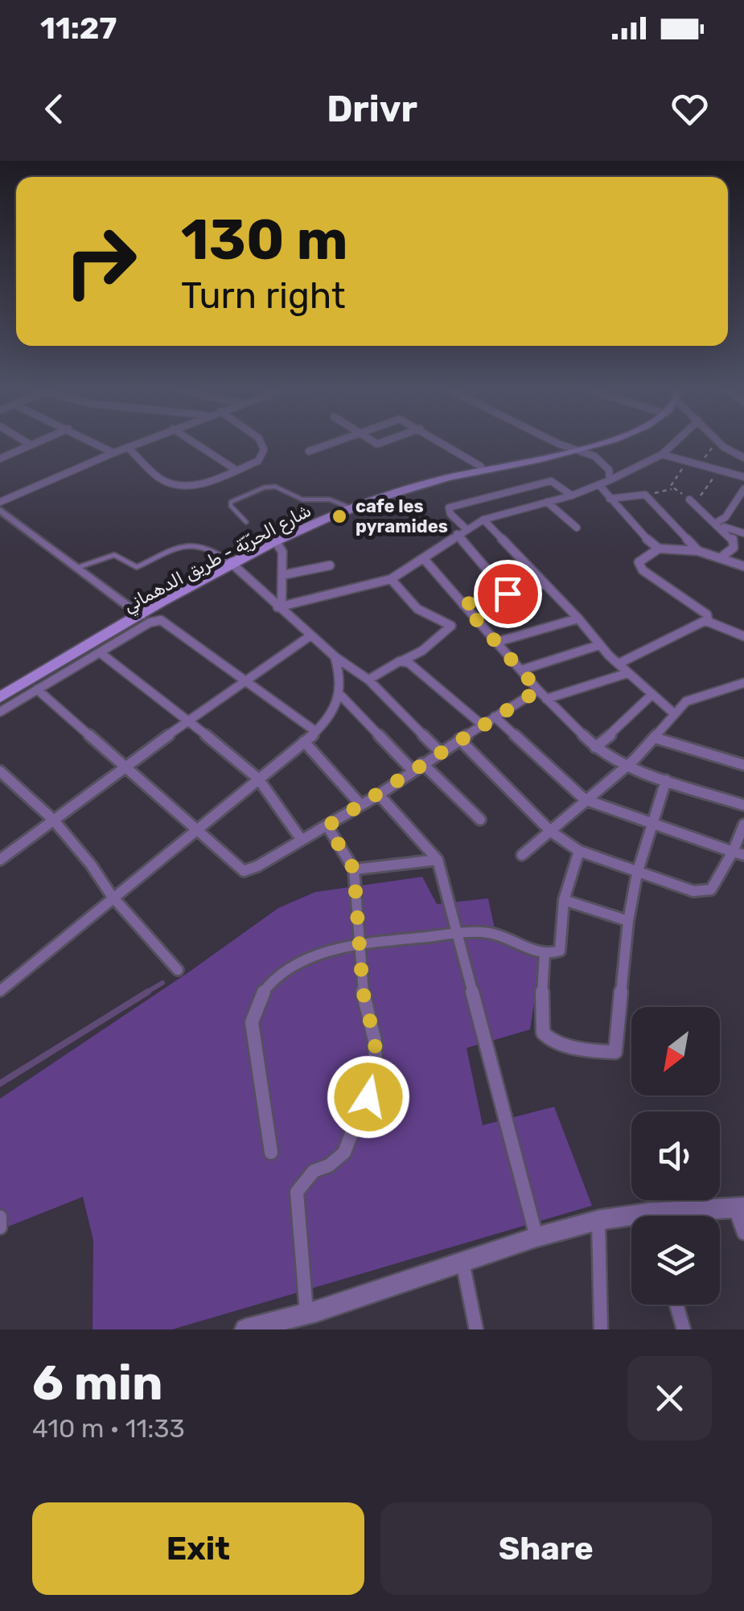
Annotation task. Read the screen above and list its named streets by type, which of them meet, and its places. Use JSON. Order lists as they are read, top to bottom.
{
  "streets": {
    "main road": ["شارع الحرّيّة - طريق الدهماني"]
  },
  "places": ["cafe les pyramides"],
  "north": "bottom left",
  "page": {
    "status": "11:27",
    "header": "Drivr",
    "turn": ["130 m", "Turn right"],
    "heading": ["6 min", "410 m · 11:33"],
    "buttons": ["Exit", "Share"]
  }
}
